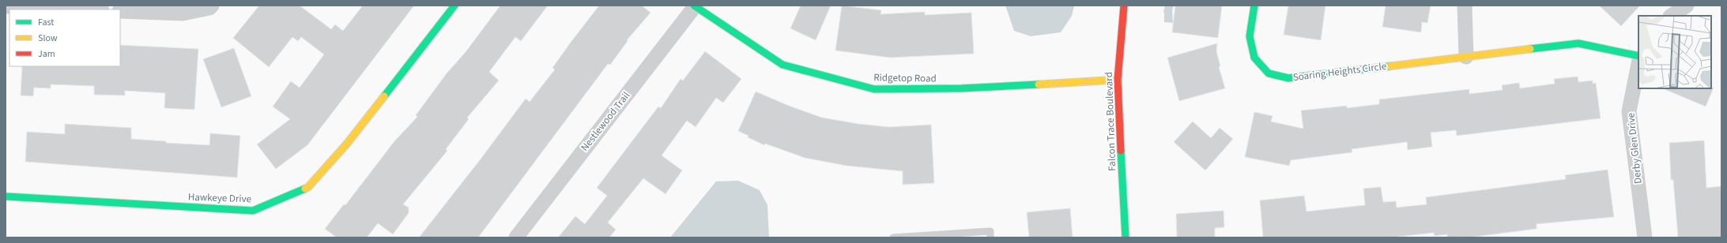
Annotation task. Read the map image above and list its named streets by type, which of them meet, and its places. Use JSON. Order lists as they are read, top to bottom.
{
  "streets": {
    "street": [
      "Soaring Heights Circle",
      "Ridgetop Road",
      "Nestlewood Trail",
      "Falcon Trace Boulevard",
      "Derby Glen Drive",
      "Hawkeye Drive"
    ]
  },
  "crossings": [
    ["Ridgetop Road", "Nestlewood Trail"],
    ["Ridgetop Road", "Falcon Trace Boulevard"]
  ],
  "legend": ["Fast", "Slow", "Jam"]
}
